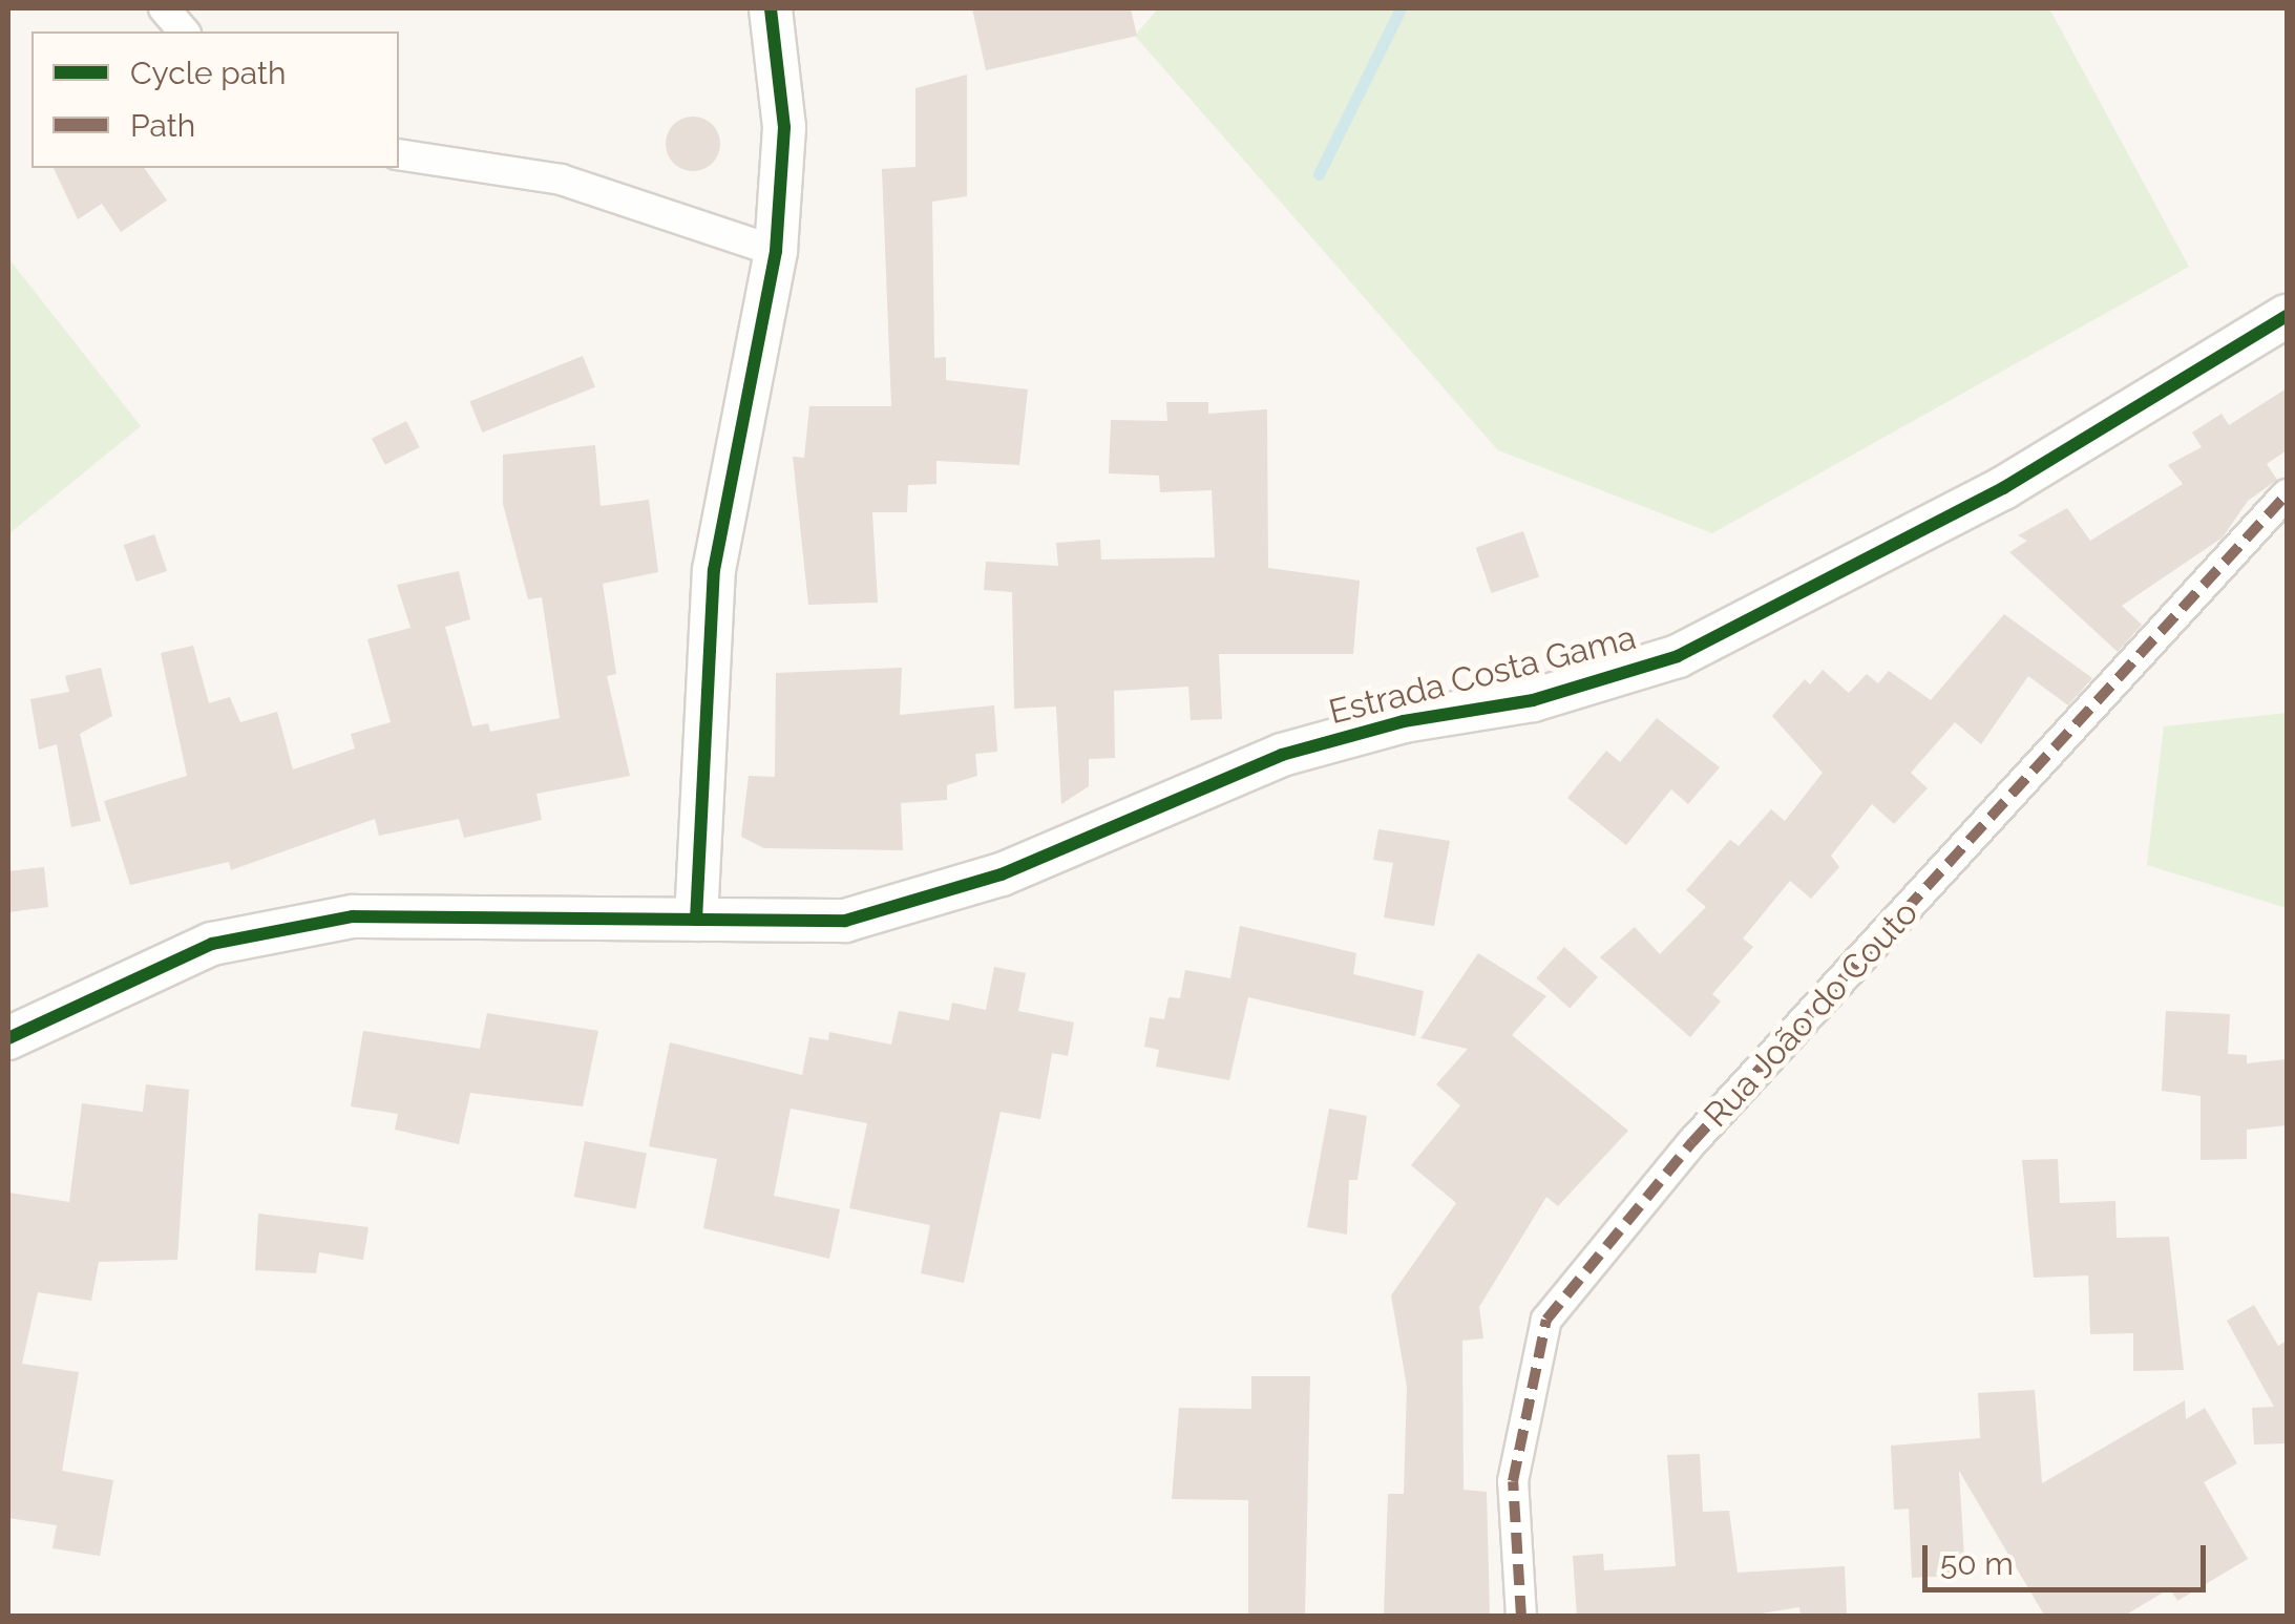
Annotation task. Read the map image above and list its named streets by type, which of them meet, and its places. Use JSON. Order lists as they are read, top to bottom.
{
  "streets": {
    "main road": ["Estrada Costa Gama"],
    "street": ["Rua João do Couto"]
  },
  "legend": ["Cycle path", "Path"],
  "scale_bar": "50 m"
}
